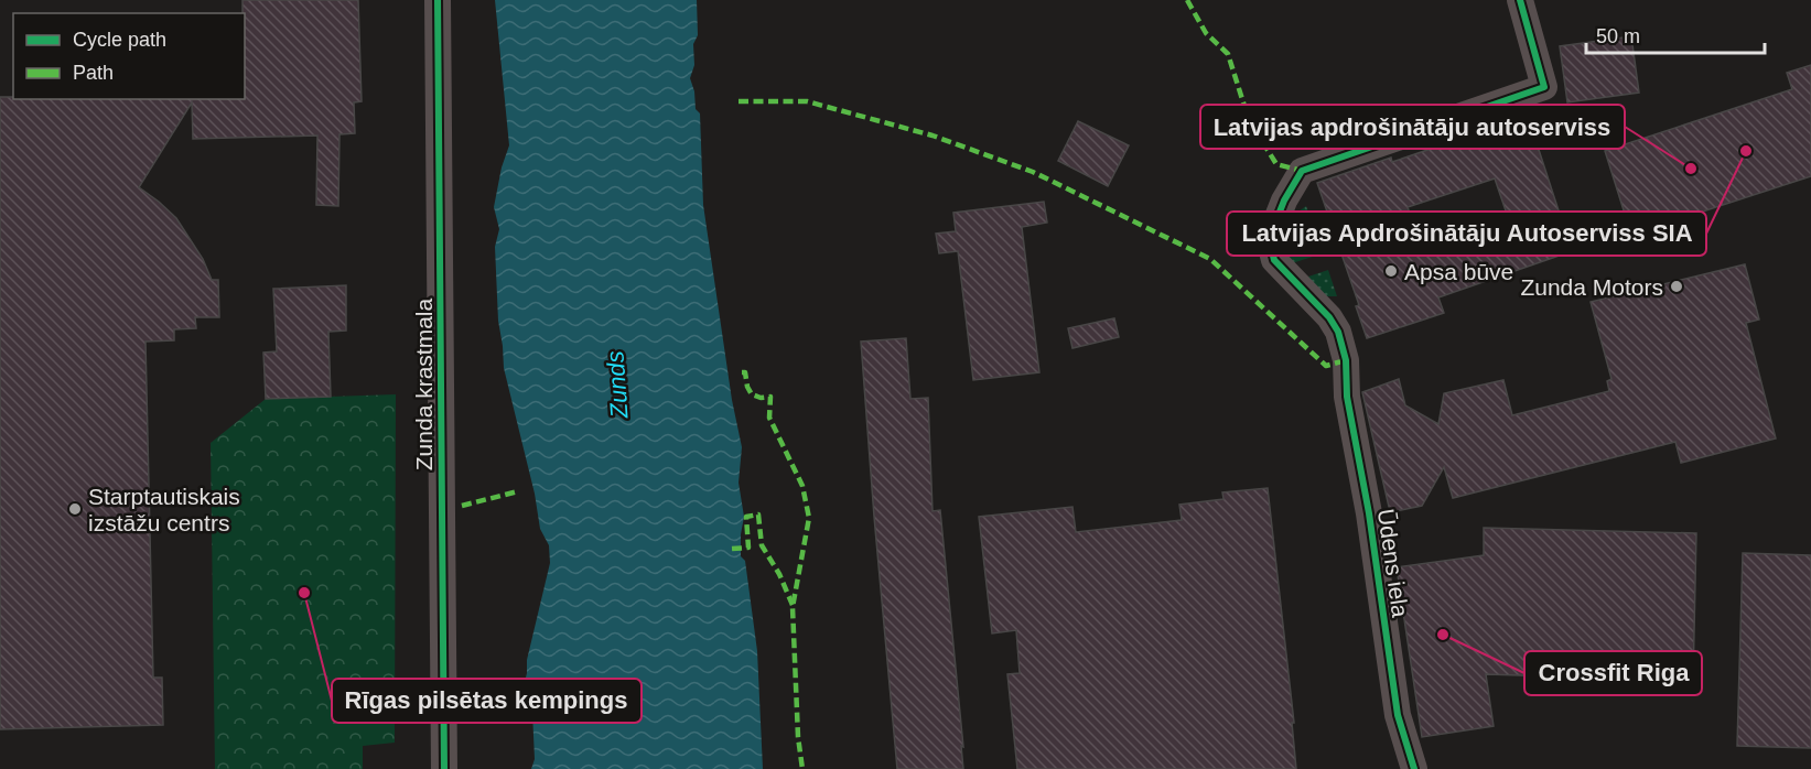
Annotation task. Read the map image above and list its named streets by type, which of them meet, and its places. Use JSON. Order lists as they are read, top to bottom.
{
  "streets": {
    "street": ["Zunda krastmala", "Ūdens iela"]
  },
  "water": ["Zunds"],
  "places": [
    "Latvijas Apdrošinātāju Autoserviss SIA",
    "Latvijas apdrošinātāju autoserviss",
    "Apsa būve",
    "Zunda Motors",
    "Starptautiskais izstāžu centrs",
    "Rīgas pilsētas kempings",
    "Crossfit Riga"
  ],
  "legend": ["Cycle path", "Path"],
  "scale_bar": "50 m"
}
